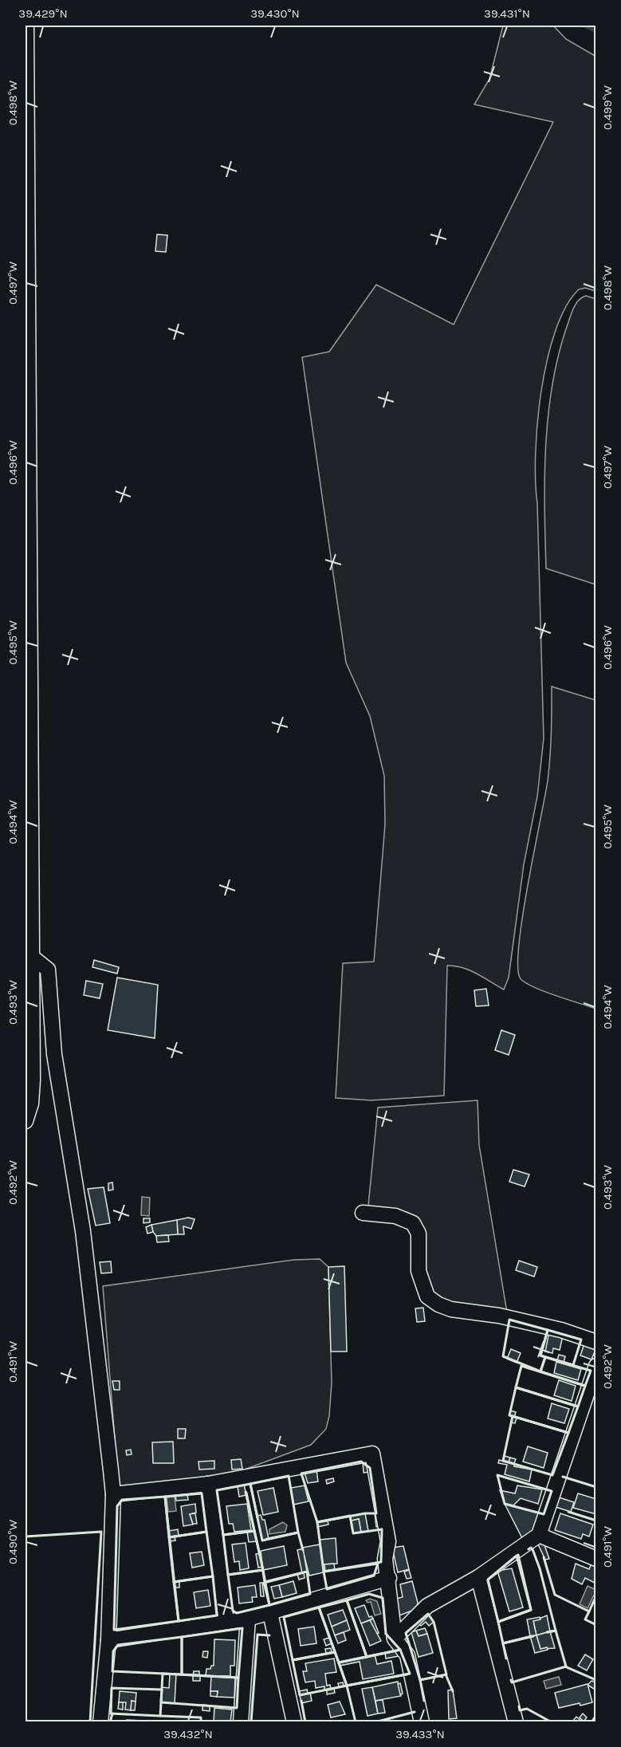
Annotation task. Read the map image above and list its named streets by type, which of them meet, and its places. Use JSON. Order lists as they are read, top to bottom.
{
  "coordinates": [
    "39.429°N",
    "39.430°N",
    "39.431°N",
    "0.498°W",
    "0.499°W",
    "0.497°W",
    "0.496°W",
    "0.495°W",
    "0.494°W",
    "0.493°W",
    "0.492°W",
    "0.491°W",
    "0.490°W",
    "39.432°N",
    "39.433°N"
  ]
}
